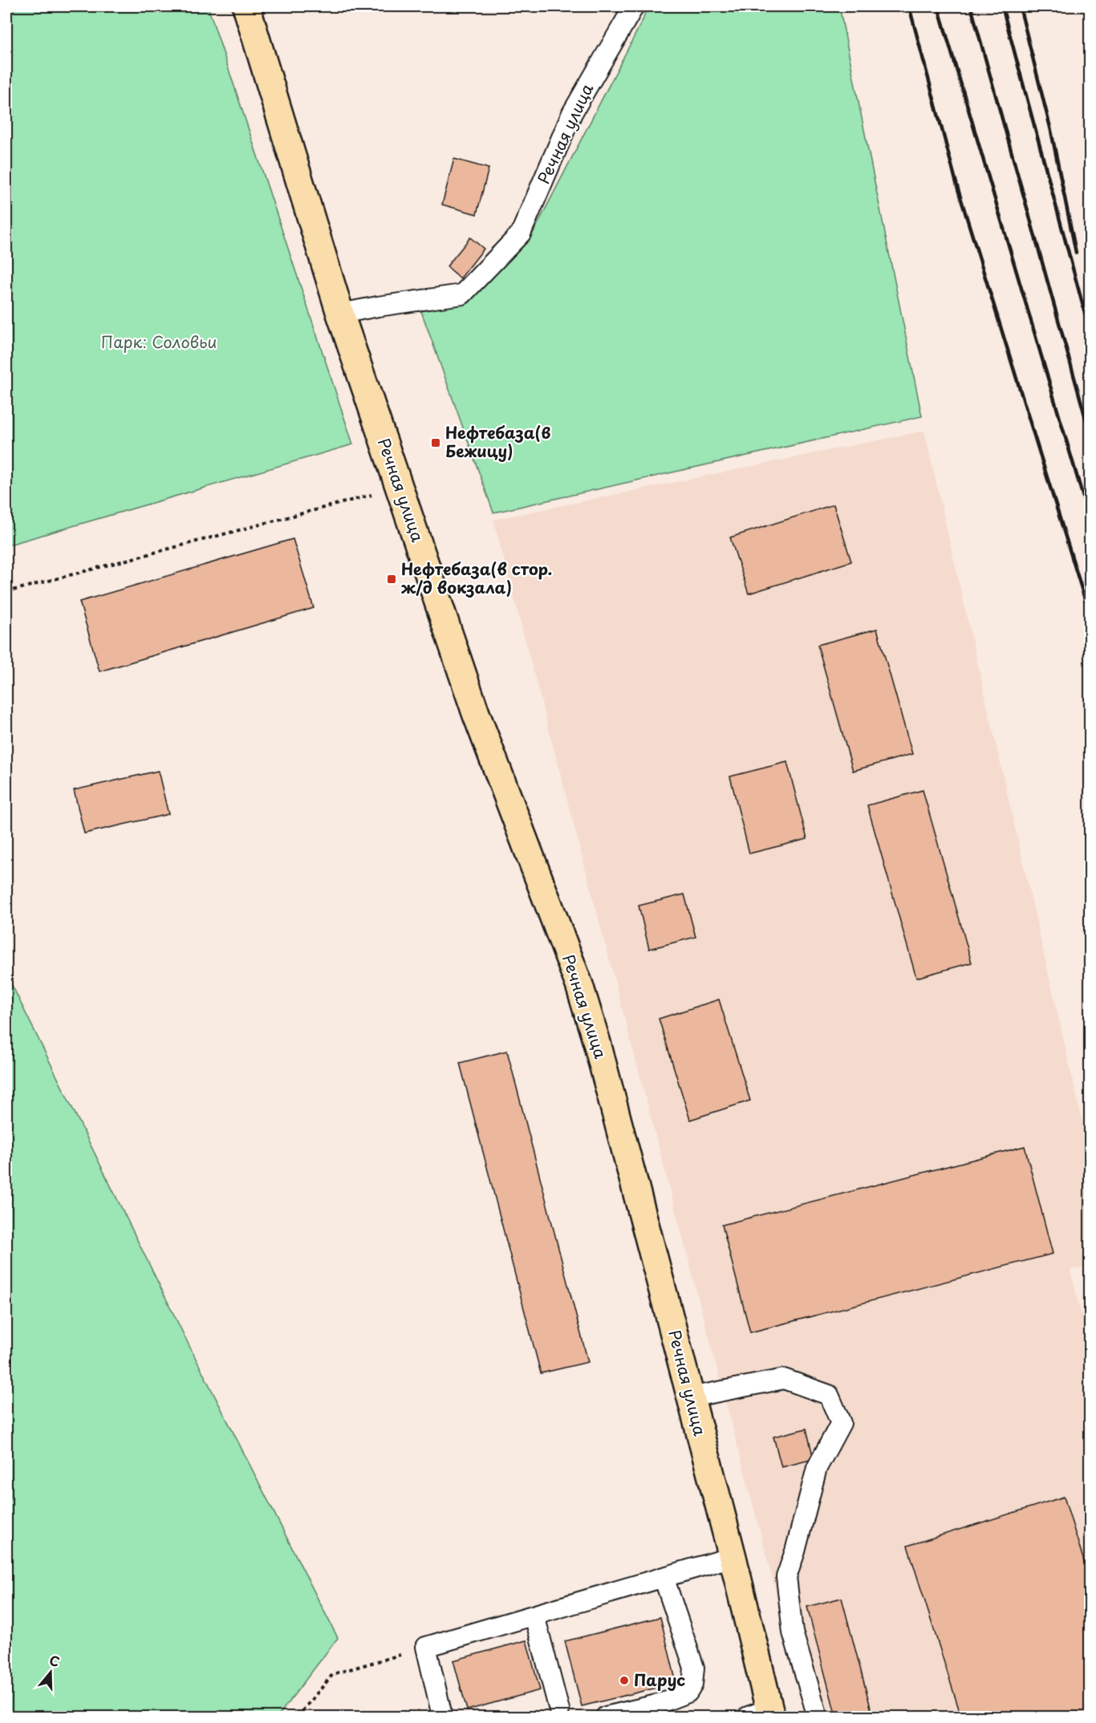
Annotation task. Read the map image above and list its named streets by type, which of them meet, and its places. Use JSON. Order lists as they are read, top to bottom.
{
  "streets": {
    "main road": ["Речная улица"]
  },
  "parks": ["Парк: Соловьи"],
  "places": {
    "transit": ["Нефтебаза(в Бежицу)", "Нефтебаза(в стор. ж/д вокзала)"],
    "other": ["Парус"]
  },
  "north": "top"
}
